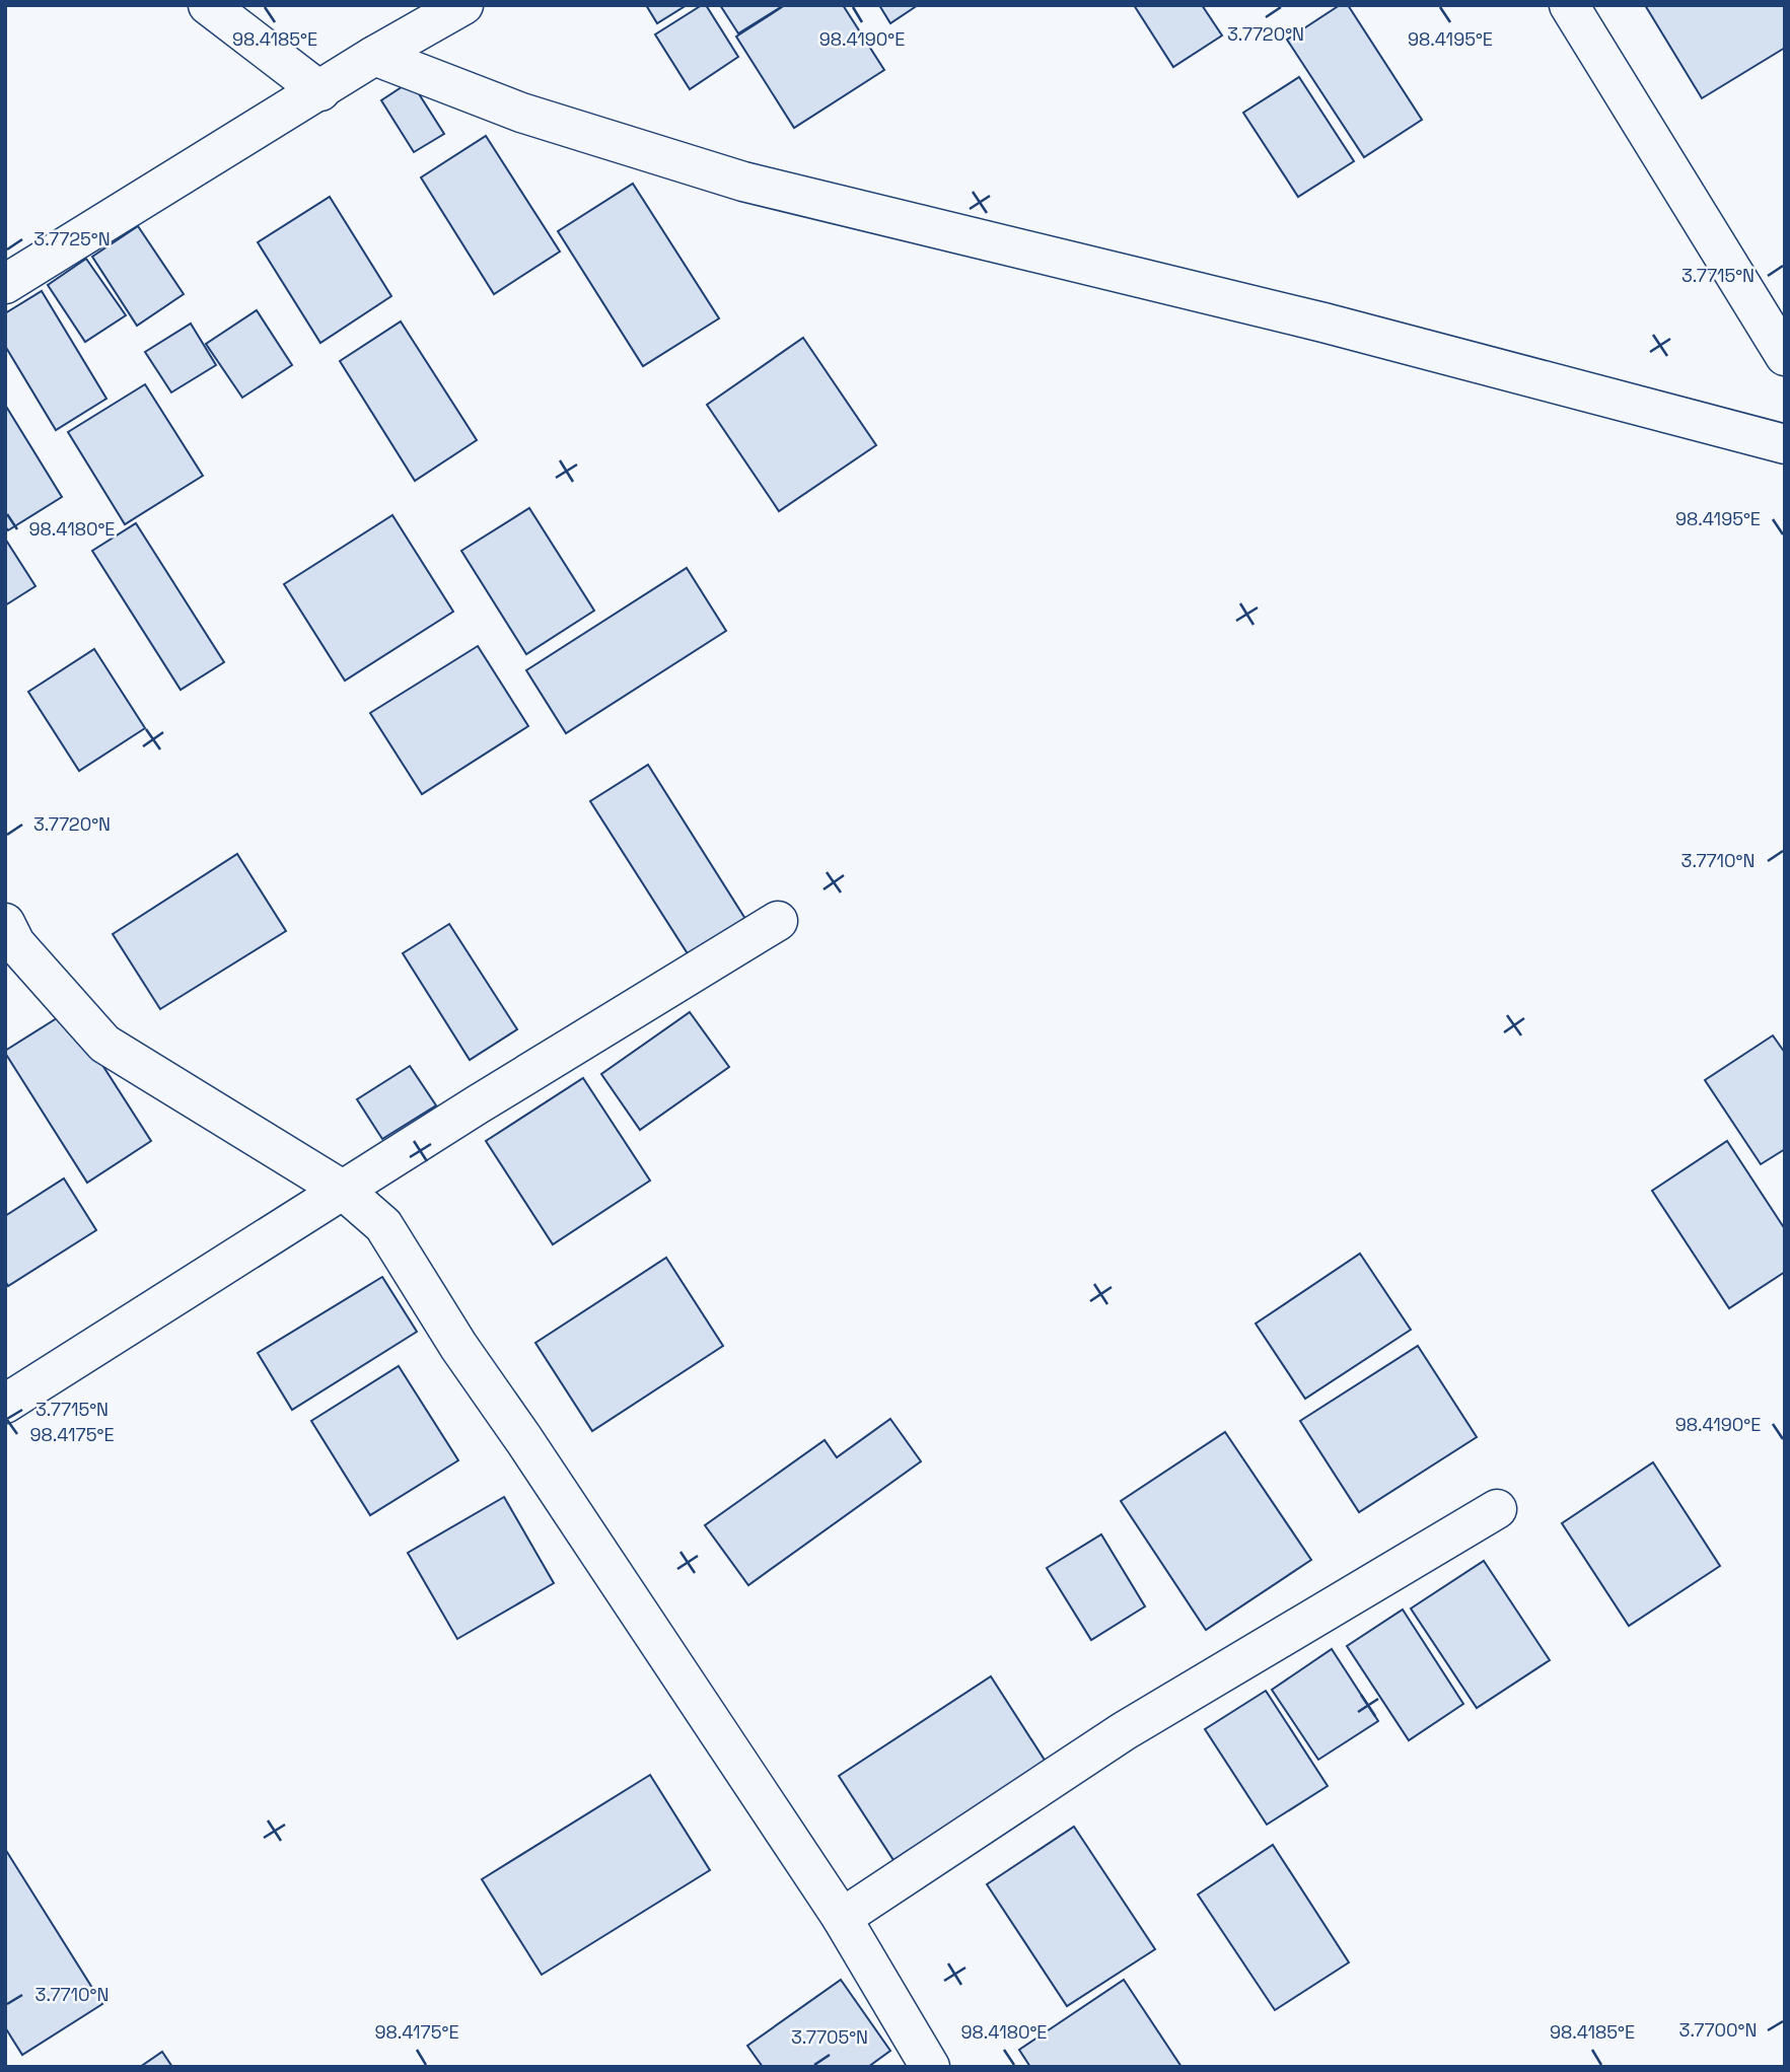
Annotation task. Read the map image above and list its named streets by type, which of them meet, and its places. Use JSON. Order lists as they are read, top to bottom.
{
  "coordinates": [
    "3.7720°N",
    "98.4185°E",
    "98.4190°E",
    "98.4195°E",
    "3.7725°N",
    "3.7715°N",
    "98.4180°E",
    "3.7710°N",
    "98.4175°E",
    "3.7700°N",
    "3.7705°N"
  ]
}
